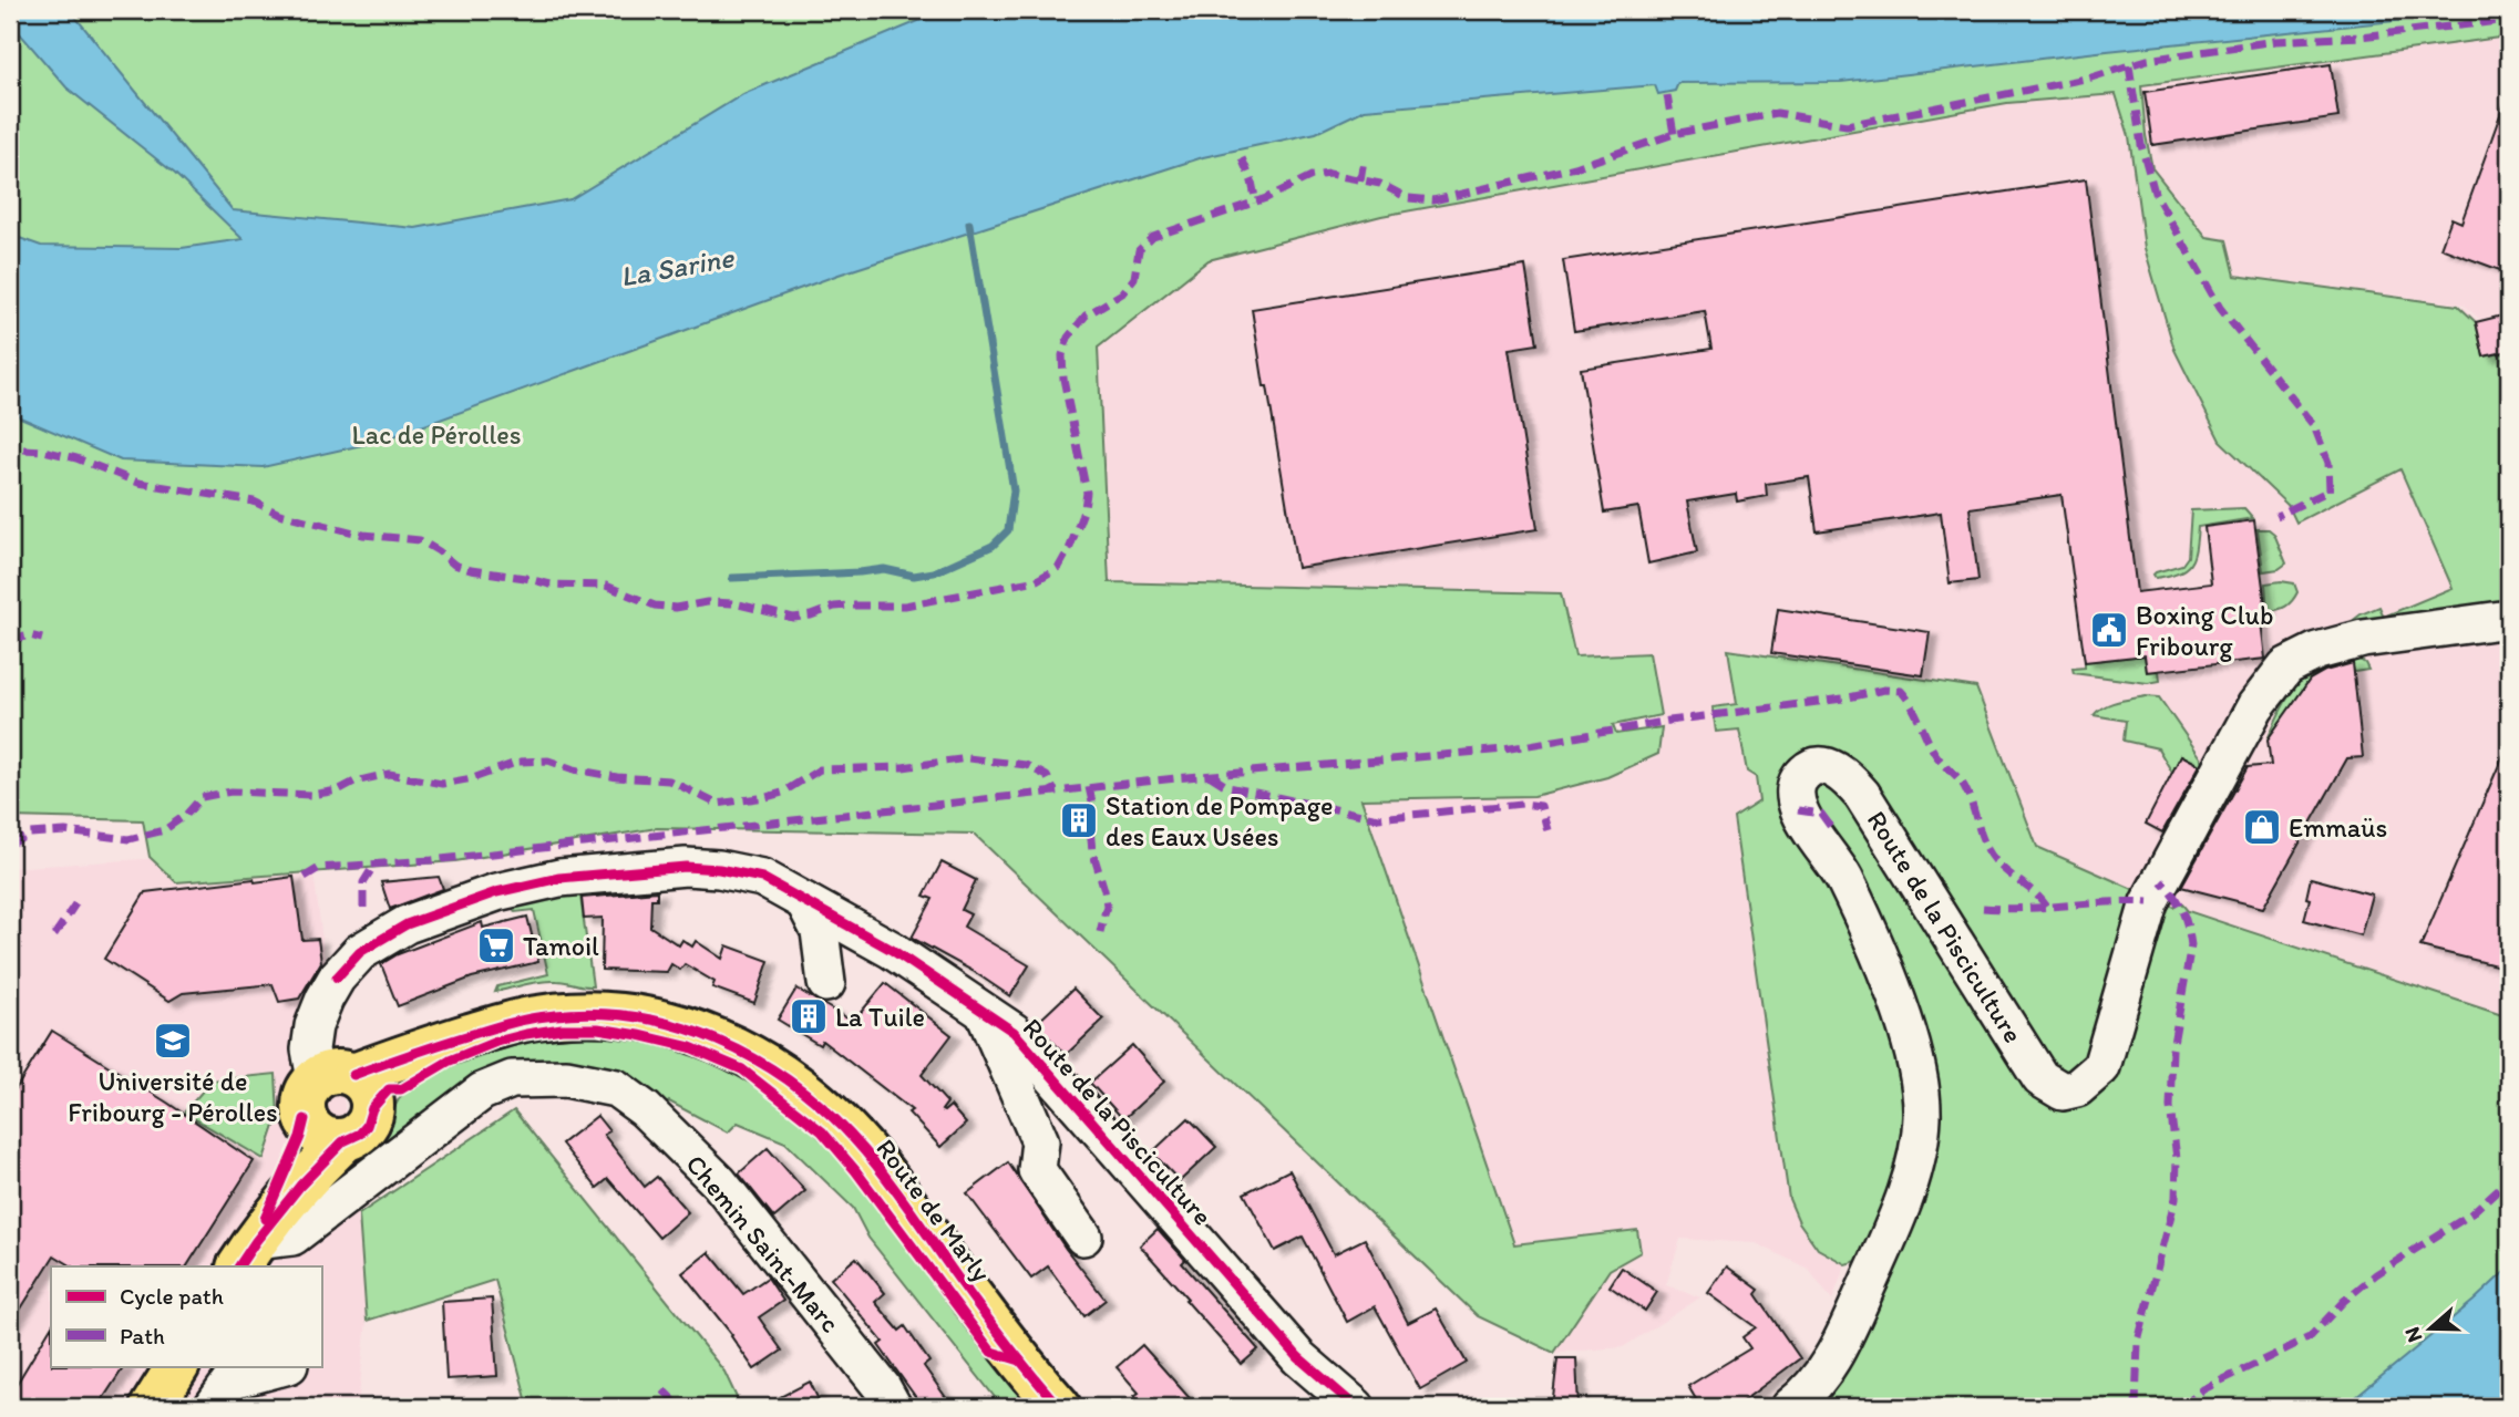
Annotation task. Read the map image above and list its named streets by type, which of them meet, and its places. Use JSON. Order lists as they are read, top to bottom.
{
  "streets": {
    "main road": ["Route de Marly"],
    "street": ["Route de la Pisciculture", "Chemin Saint-Marc"]
  },
  "crossings": [
    ["Route de la Pisciculture", "Route de Marly"]
  ],
  "water": ["La Sarine"],
  "parks": ["Lac de Pérolles"],
  "places": {
    "public building": ["Boxing Club Fribourg"],
    "building": ["Station de Pompage des Eaux Usées", "La Tuile"],
    "shop": ["Emmaüs"],
    "supermarket": ["Tamoil"],
    "school or university": ["Université de Fribourg - Pérolles"]
  },
  "legend": ["Cycle path", "Path"],
  "north": "left"
}
